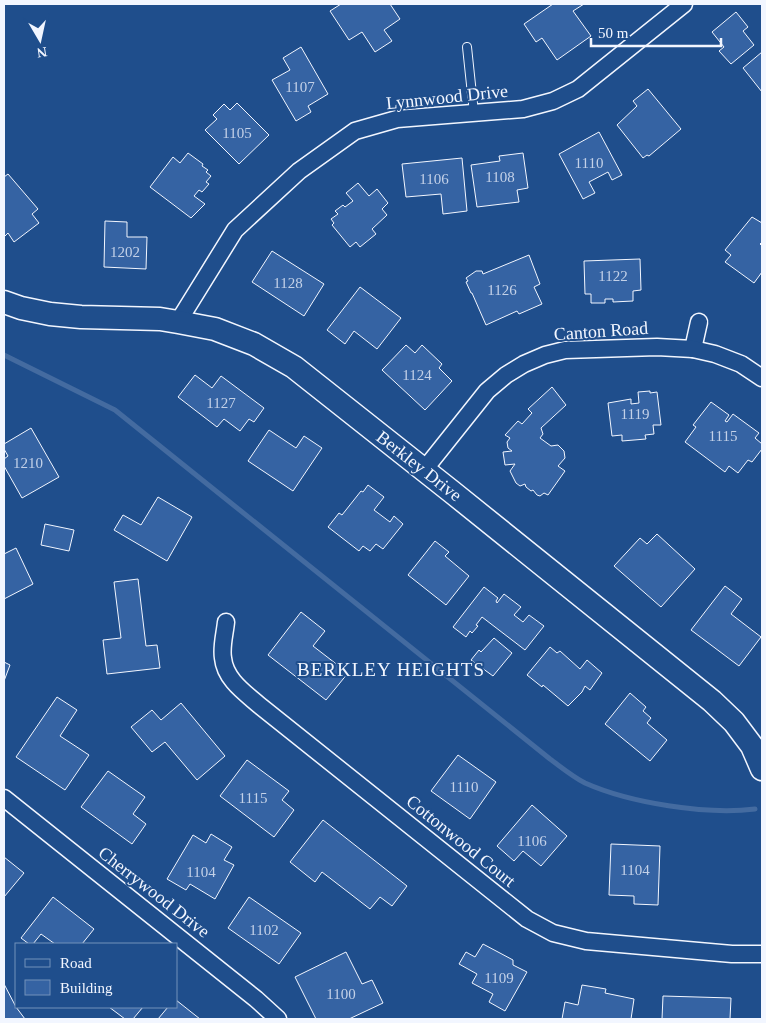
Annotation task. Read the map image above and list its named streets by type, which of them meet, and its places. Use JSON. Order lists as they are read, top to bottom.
{
  "streets": {
    "street": [
      "Lynnwood Drive",
      "Canton Road",
      "Berkley Drive",
      "Cottonwood Court",
      "Cherrywood Drive"
    ]
  },
  "crossings": [
    ["Lynnwood Drive", "Berkley Drive"],
    ["Canton Road", "Berkley Drive"]
  ],
  "districts": ["BERKLEY HEIGHTS"],
  "house_numbers": [
    "1107",
    "1105",
    "1110",
    "1108",
    "1106",
    "1202",
    "1122",
    "1128",
    "1126",
    "1124",
    "1127",
    "1119",
    "1115",
    "1210",
    "1110",
    "1115",
    "1106",
    "1104",
    "1104",
    "1102",
    "1109",
    "1100"
  ],
  "legend": ["Road", "Building"],
  "scale_bar": "50 m",
  "north": "bottom"
}
